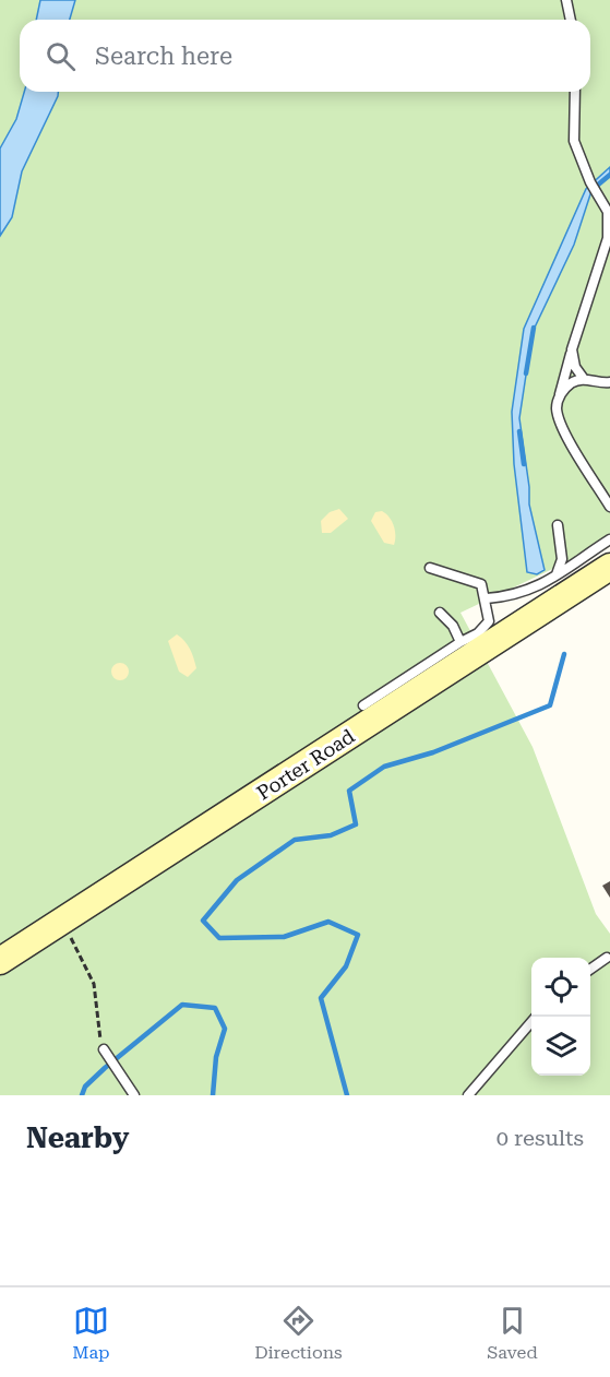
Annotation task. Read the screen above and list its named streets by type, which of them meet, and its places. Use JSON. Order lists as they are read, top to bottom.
{
  "streets": {
    "main road": ["Porter Road"]
  },
  "page": {
    "search": "Search here",
    "heading": ["Nearby", "0 results"],
    "nav": ["Map", "Directions", "Saved"]
  }
}
